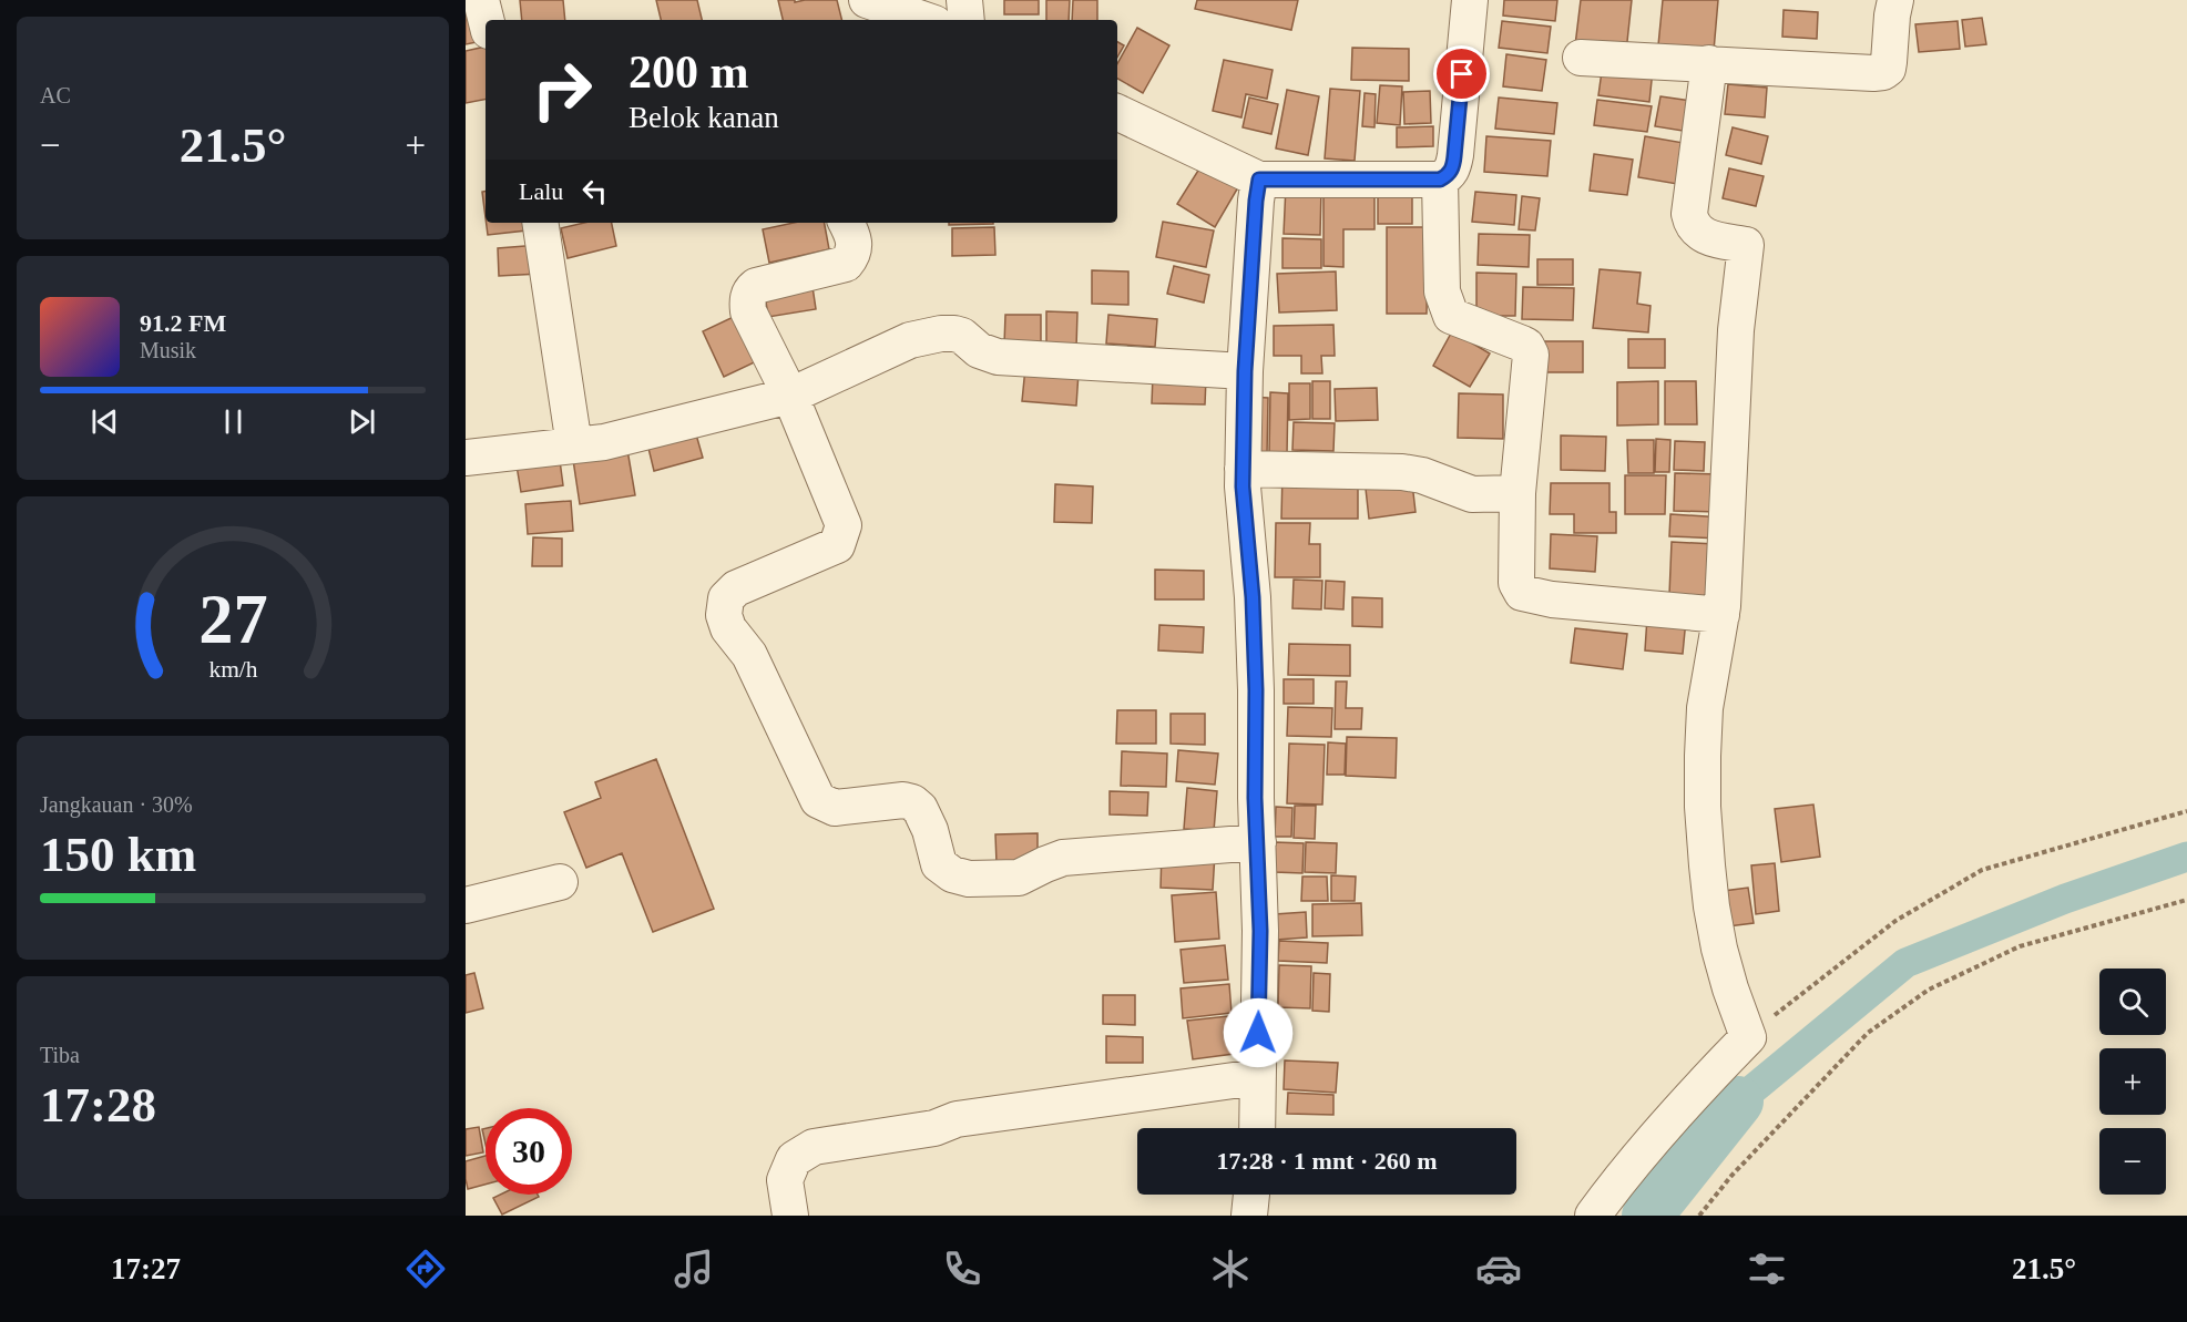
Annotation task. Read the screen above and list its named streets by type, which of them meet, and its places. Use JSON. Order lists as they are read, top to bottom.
{
  "page": {
    "tile": [
      "AC",
      ["Jangkauan · 30%", "150 km"],
      ["Tiba", "17:28"]
    ],
    "turn": ["200 m", "Belok kanan"],
    "heat": ["−", "21.5°", "+"],
    "then": "Lalu",
    "song": ["91.2 FM", "Musik"],
    "map_buttons": ["+", "−"],
    "limit": "30",
    "trip": "17:28 · 1 mnt · 260 m",
    "tabs": ["17:27", "21.5°"],
    "gauge": ["27", "km/h"]
  }
}
